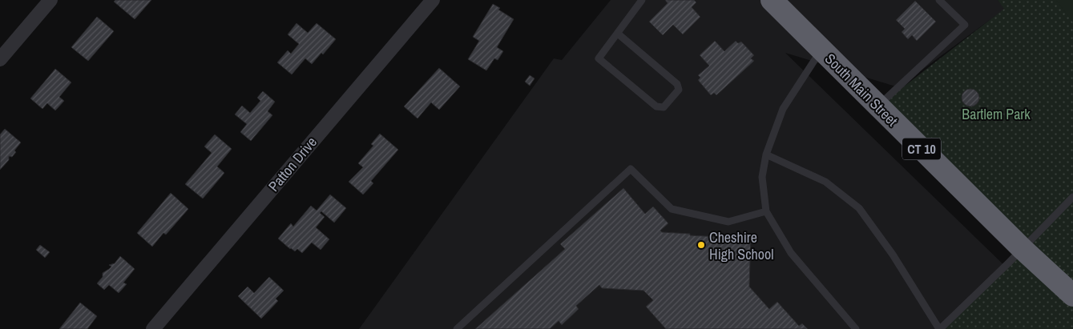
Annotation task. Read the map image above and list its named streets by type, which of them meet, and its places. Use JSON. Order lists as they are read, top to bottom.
{
  "streets": {
    "highway": ["South Main Street", "CT 10"],
    "street": ["Patton Drive"]
  },
  "parks": ["Bartlem Park"],
  "places": ["Cheshire High School"]
}
